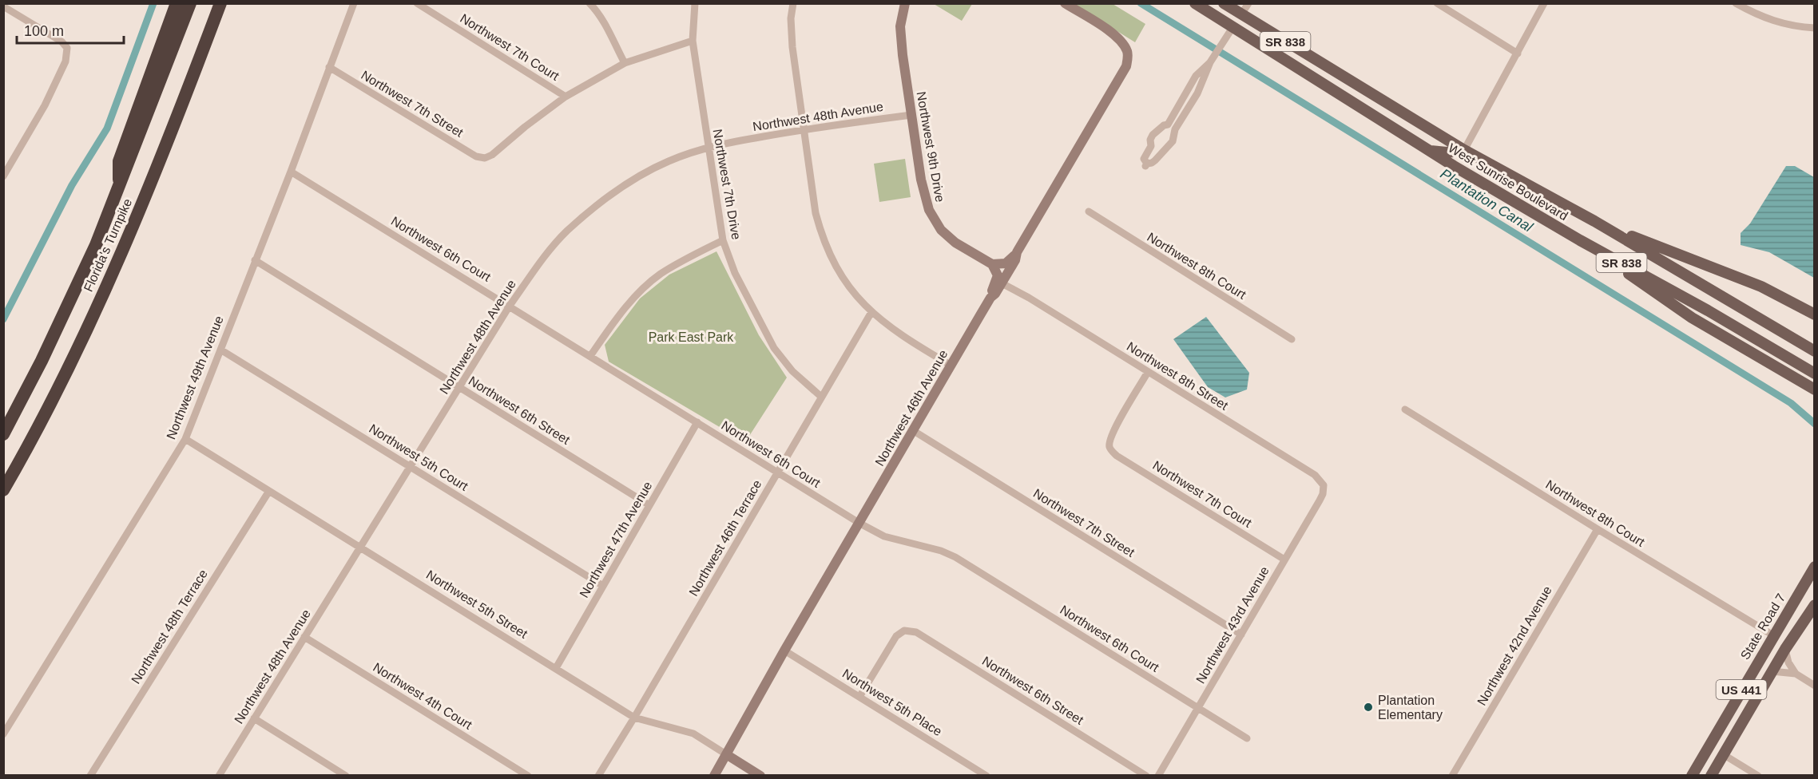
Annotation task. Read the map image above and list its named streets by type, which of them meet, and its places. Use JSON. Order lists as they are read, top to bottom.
{
  "streets": {
    "highway": ["Florida's Turnpike"],
    "main road": [
      "SR 838",
      "West Sunrise Boulevard",
      "State Road 7",
      "US 441"
    ],
    "street": [
      "Northwest 7th Court",
      "Northwest 7th Street",
      "Northwest 48th Avenue",
      "Northwest 9th Drive",
      "Northwest 7th Drive",
      "Northwest 6th Court",
      "Northwest 8th Court",
      "Northwest 8th Street",
      "Northwest 49th Avenue",
      "Northwest 46th Avenue",
      "Northwest 6th Street",
      "Northwest 5th Court",
      "Northwest 46th Terrace",
      "Northwest 47th Avenue",
      "Northwest 5th Street",
      "Northwest 43rd Avenue",
      "Northwest 48th Terrace",
      "Northwest 42nd Avenue",
      "Northwest 4th Court",
      "Northwest 5th Place"
    ]
  },
  "crossings": [
    ["Northwest 7th Court", "Northwest 7th Street"],
    ["Northwest 7th Court", "Northwest 8th Street"],
    ["Northwest 7th Court", "Northwest 43rd Avenue"],
    ["Northwest 7th Street", "Northwest 49th Avenue"],
    ["Northwest 7th Street", "Northwest 46th Avenue"],
    ["Northwest 7th Street", "Northwest 43rd Avenue"],
    ["Northwest 48th Avenue", "Northwest 9th Drive"],
    ["Northwest 48th Avenue", "Northwest 7th Drive"],
    ["Northwest 48th Avenue", "Northwest 6th Court"],
    ["Northwest 48th Avenue", "Northwest 6th Street"],
    ["Northwest 48th Avenue", "Northwest 5th Court"],
    ["Northwest 48th Avenue", "Northwest 5th Street"],
    ["Northwest 48th Avenue", "Northwest 4th Court"],
    ["Northwest 7th Drive", "Northwest 46th Terrace"],
    ["Northwest 6th Court", "Northwest 49th Avenue"],
    ["Northwest 6th Court", "Northwest 46th Avenue"],
    ["Northwest 6th Court", "Northwest 46th Terrace"],
    ["Northwest 6th Court", "Northwest 47th Avenue"],
    ["Northwest 6th Court", "Northwest 43rd Avenue"],
    ["Northwest 8th Court", "State Road 7"],
    ["Northwest 8th Court", "Northwest 42nd Avenue"],
    ["Northwest 8th Street", "Northwest 46th Avenue"],
    ["Northwest 8th Street", "Northwest 43rd Avenue"],
    ["Northwest 49th Avenue", "Northwest 6th Street"],
    ["Northwest 49th Avenue", "Northwest 5th Court"],
    ["Northwest 49th Avenue", "Northwest 5th Street"],
    ["Northwest 46th Avenue", "Northwest 5th Street"],
    ["Northwest 46th Avenue", "Northwest 5th Place"],
    ["Northwest 6th Street", "Northwest 47th Avenue"],
    ["Northwest 6th Street", "Northwest 5th Place"],
    ["Northwest 5th Court", "Northwest 47th Avenue"],
    ["Northwest 46th Terrace", "Northwest 5th Street"],
    ["Northwest 47th Avenue", "Northwest 5th Street"],
    ["Northwest 5th Street", "Northwest 48th Terrace"]
  ],
  "water": ["Plantation Canal"],
  "parks": ["Park East Park"],
  "places": ["Plantation Elementary"],
  "scale_bar": "100 m"
}
